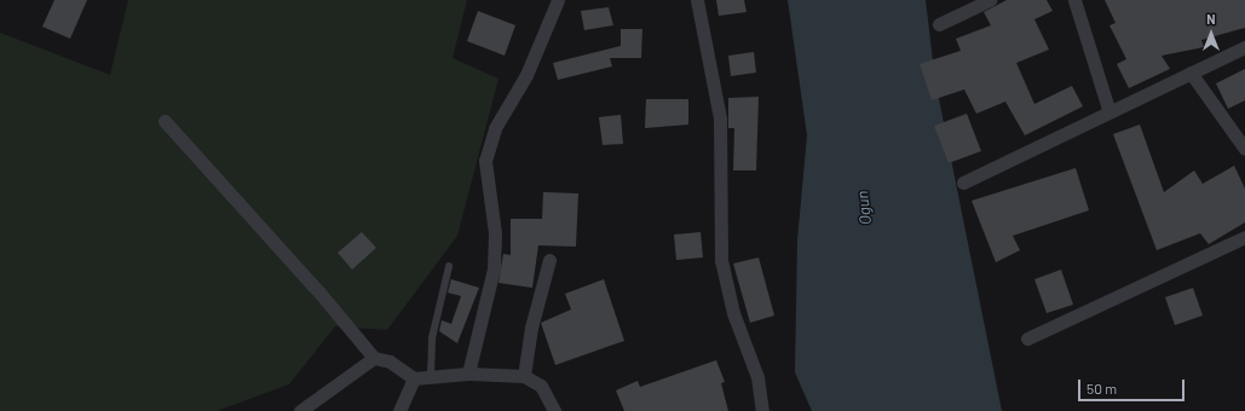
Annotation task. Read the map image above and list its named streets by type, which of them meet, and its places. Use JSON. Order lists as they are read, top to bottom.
{
  "water": ["Ogun"],
  "scale_bar": "50 m",
  "north": "top"
}
